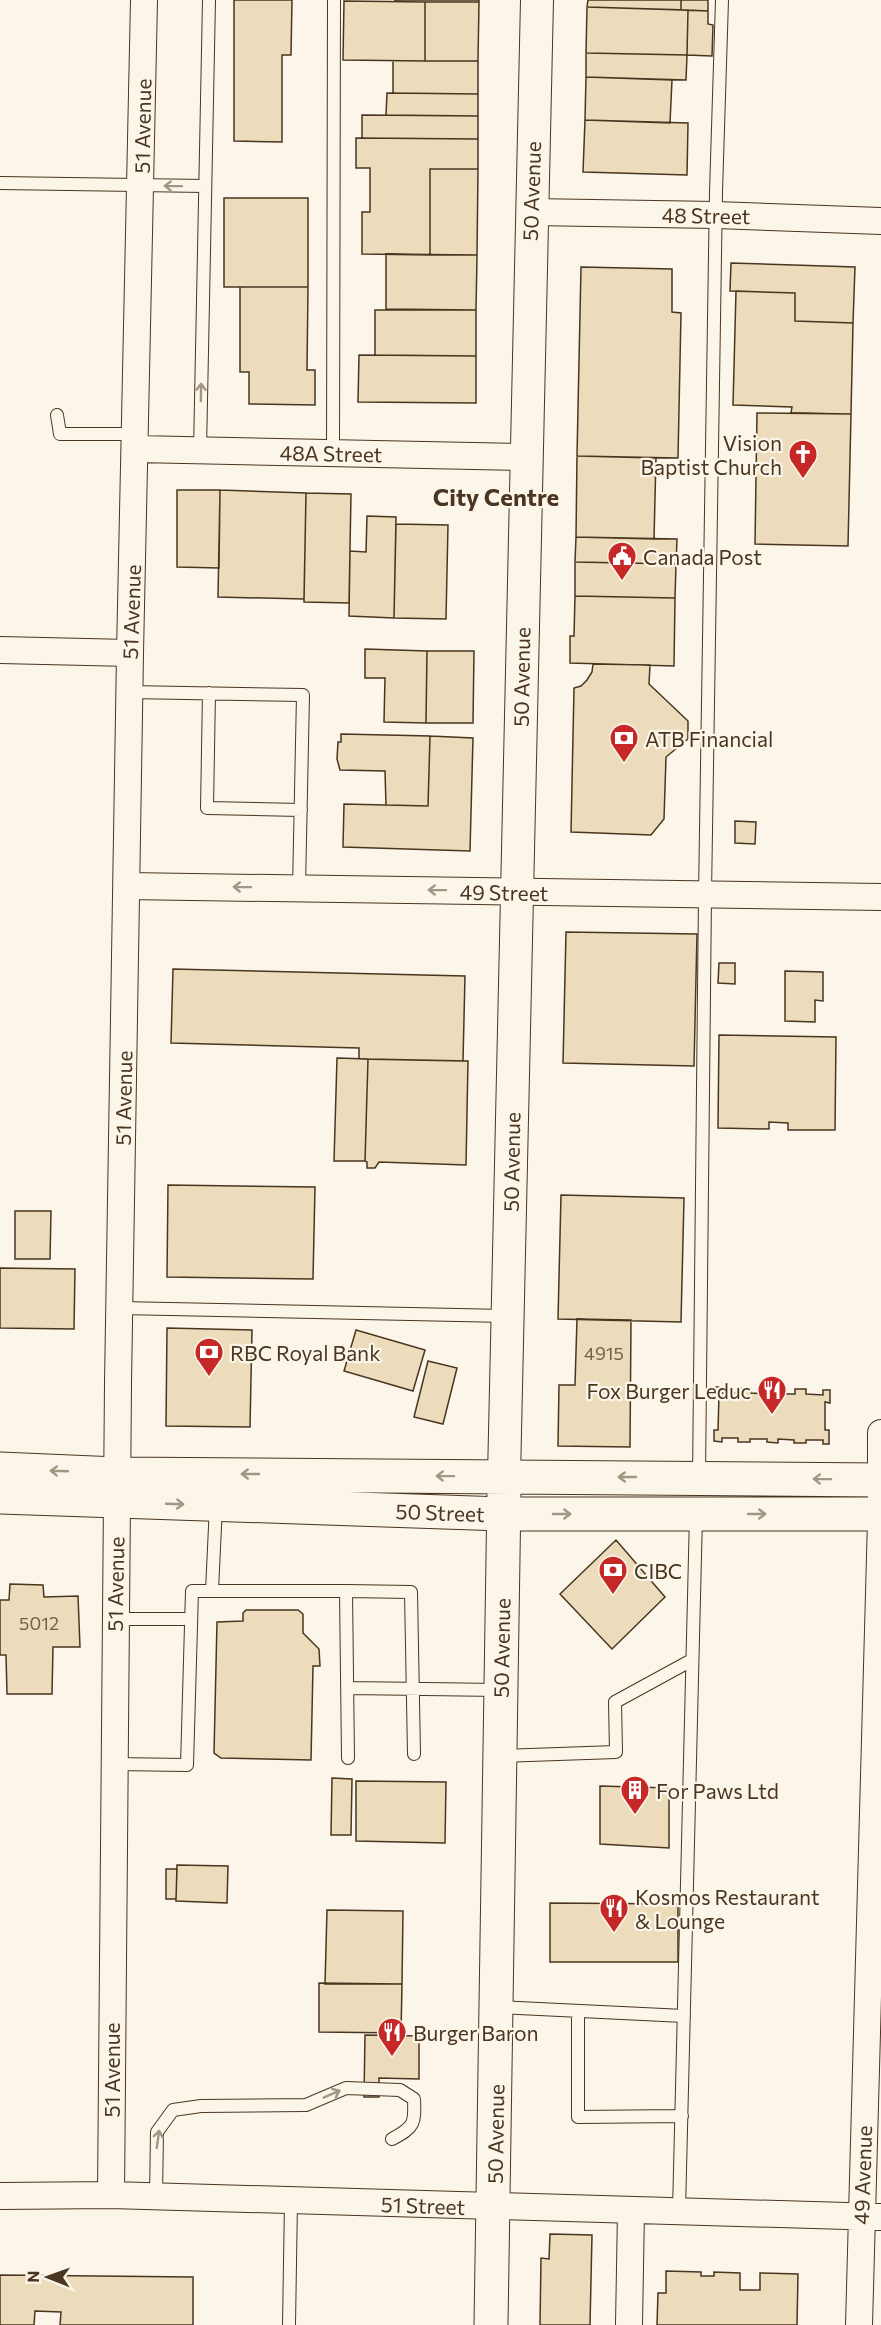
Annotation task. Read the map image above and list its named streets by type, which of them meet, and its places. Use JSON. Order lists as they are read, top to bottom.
{
  "streets": {
    "main road": ["50 Avenue", "50 Street"],
    "street": [
      "51 Avenue",
      "48 Street",
      "48A Street",
      "49 Street",
      "49 Avenue",
      "51 Street"
    ]
  },
  "crossings": [
    ["51 Avenue", "48A Street"],
    ["51 Avenue", "49 Street"],
    ["51 Avenue", "50 Street"],
    ["51 Avenue", "51 Street"],
    ["50 Avenue", "48 Street"],
    ["50 Avenue", "48A Street"],
    ["50 Avenue", "49 Street"],
    ["50 Avenue", "50 Street"],
    ["50 Avenue", "51 Street"],
    ["49 Avenue", "51 Street"]
  ],
  "one_way": ["49 Street"],
  "districts": ["City Centre"],
  "places": {
    "church": ["Vision Baptist Church"],
    "public building": ["Canada Post"],
    "bank": ["ATB Financial", "RBC Royal Bank", "CIBC"],
    "restaurant": ["Fox Burger Leduc", "Kosmos Restaurant & Lounge", "Burger Baron"],
    "building": ["For Paws Ltd"]
  },
  "house_numbers": ["4915", "5012"],
  "north": "left"
}
